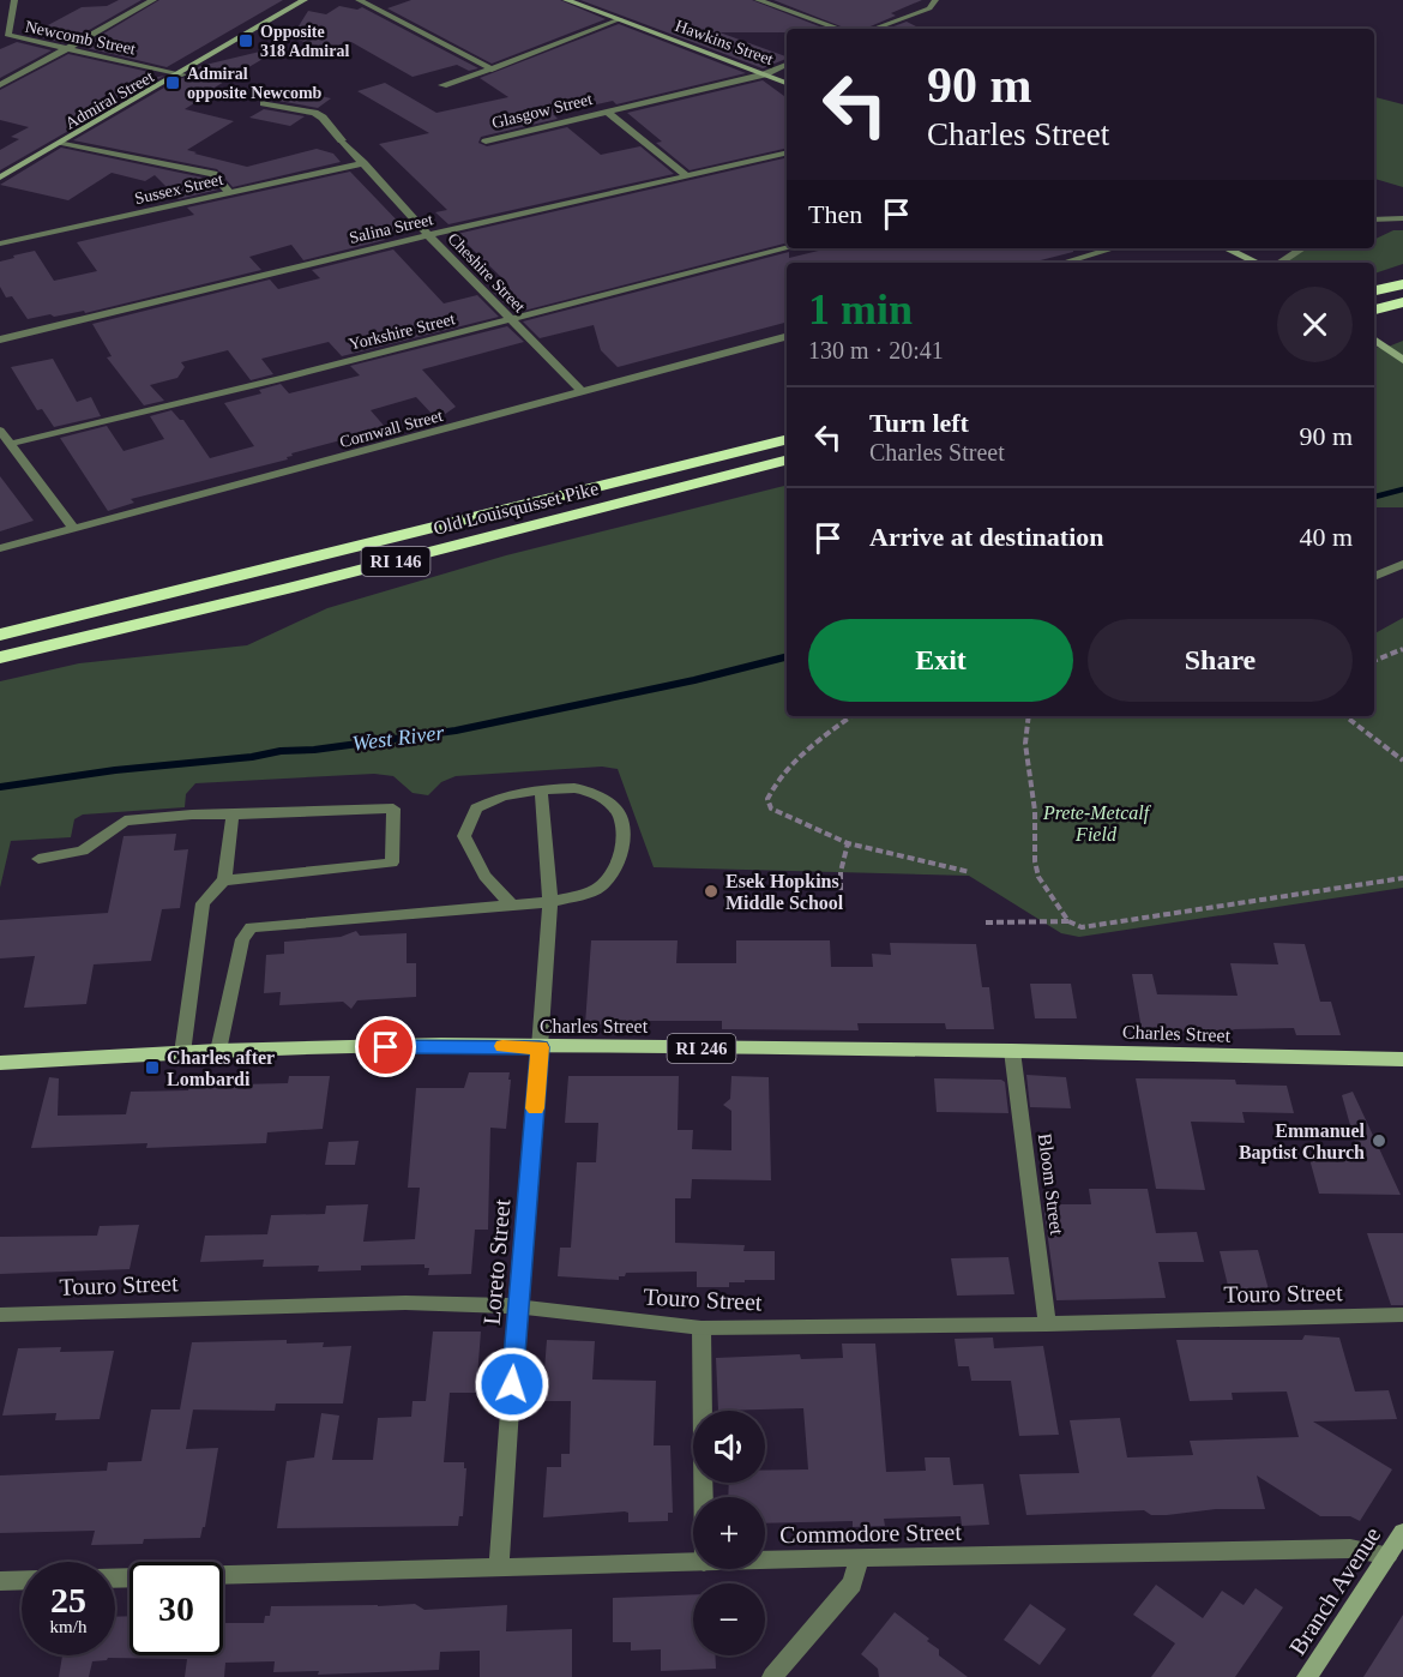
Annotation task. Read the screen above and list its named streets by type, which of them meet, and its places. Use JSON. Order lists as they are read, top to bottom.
{
  "streets": {
    "highway": ["Old Louisquisset Pike", "RI 146"],
    "main road": [
      "Hawkins Street",
      "Admiral Street",
      "Charles Street",
      "RI 246",
      "Branch Avenue"
    ],
    "street": [
      "Newcomb Street",
      "Glasgow Street",
      "Sussex Street",
      "Salina Street",
      "Cheshire Street",
      "Yorkshire Street",
      "Cornwall Street",
      "Bloom Street",
      "Loreto Street",
      "Touro Street",
      "Commodore Street"
    ]
  },
  "crossings": [
    ["Newcomb Street", "Admiral Street"],
    ["Hawkins Street", "Glasgow Street"],
    ["Glasgow Street", "Salina Street"],
    ["Sussex Street", "Cheshire Street"],
    ["Salina Street", "Cheshire Street"],
    ["Cheshire Street", "Yorkshire Street"],
    ["Cheshire Street", "Cornwall Street"],
    ["Charles Street", "Bloom Street"],
    ["Charles Street", "Loreto Street"],
    ["Bloom Street", "Touro Street"],
    ["Loreto Street", "Touro Street"],
    ["Loreto Street", "Commodore Street"],
    ["Commodore Street", "Branch Avenue"]
  ],
  "water": ["West River"],
  "parks": ["Prete-Metcalf Field"],
  "places": {
    "transit": ["Opposite 318 Admiral", "Admiral opposite Newcomb", "Charles after Lombardi"],
    "other": ["Esek Hopkins Middle School", "Emmanuel Baptist Church"]
  },
  "page": {
    "turn": ["90 m", "Charles Street"],
    "then": "Then",
    "heading": ["1 min", "130 m · 20:41"],
    "list": [
      {
        "name": "Turn left",
        "note": "Charles Street",
        "value": "90 m"
      },
      {
        "name": "Arrive at destination",
        "value": "40 m"
      }
    ],
    "buttons": ["Exit", "Share"],
    "map_buttons": ["+", "−"],
    "speed": "25 km/h",
    "limit": "30"
  }
}
